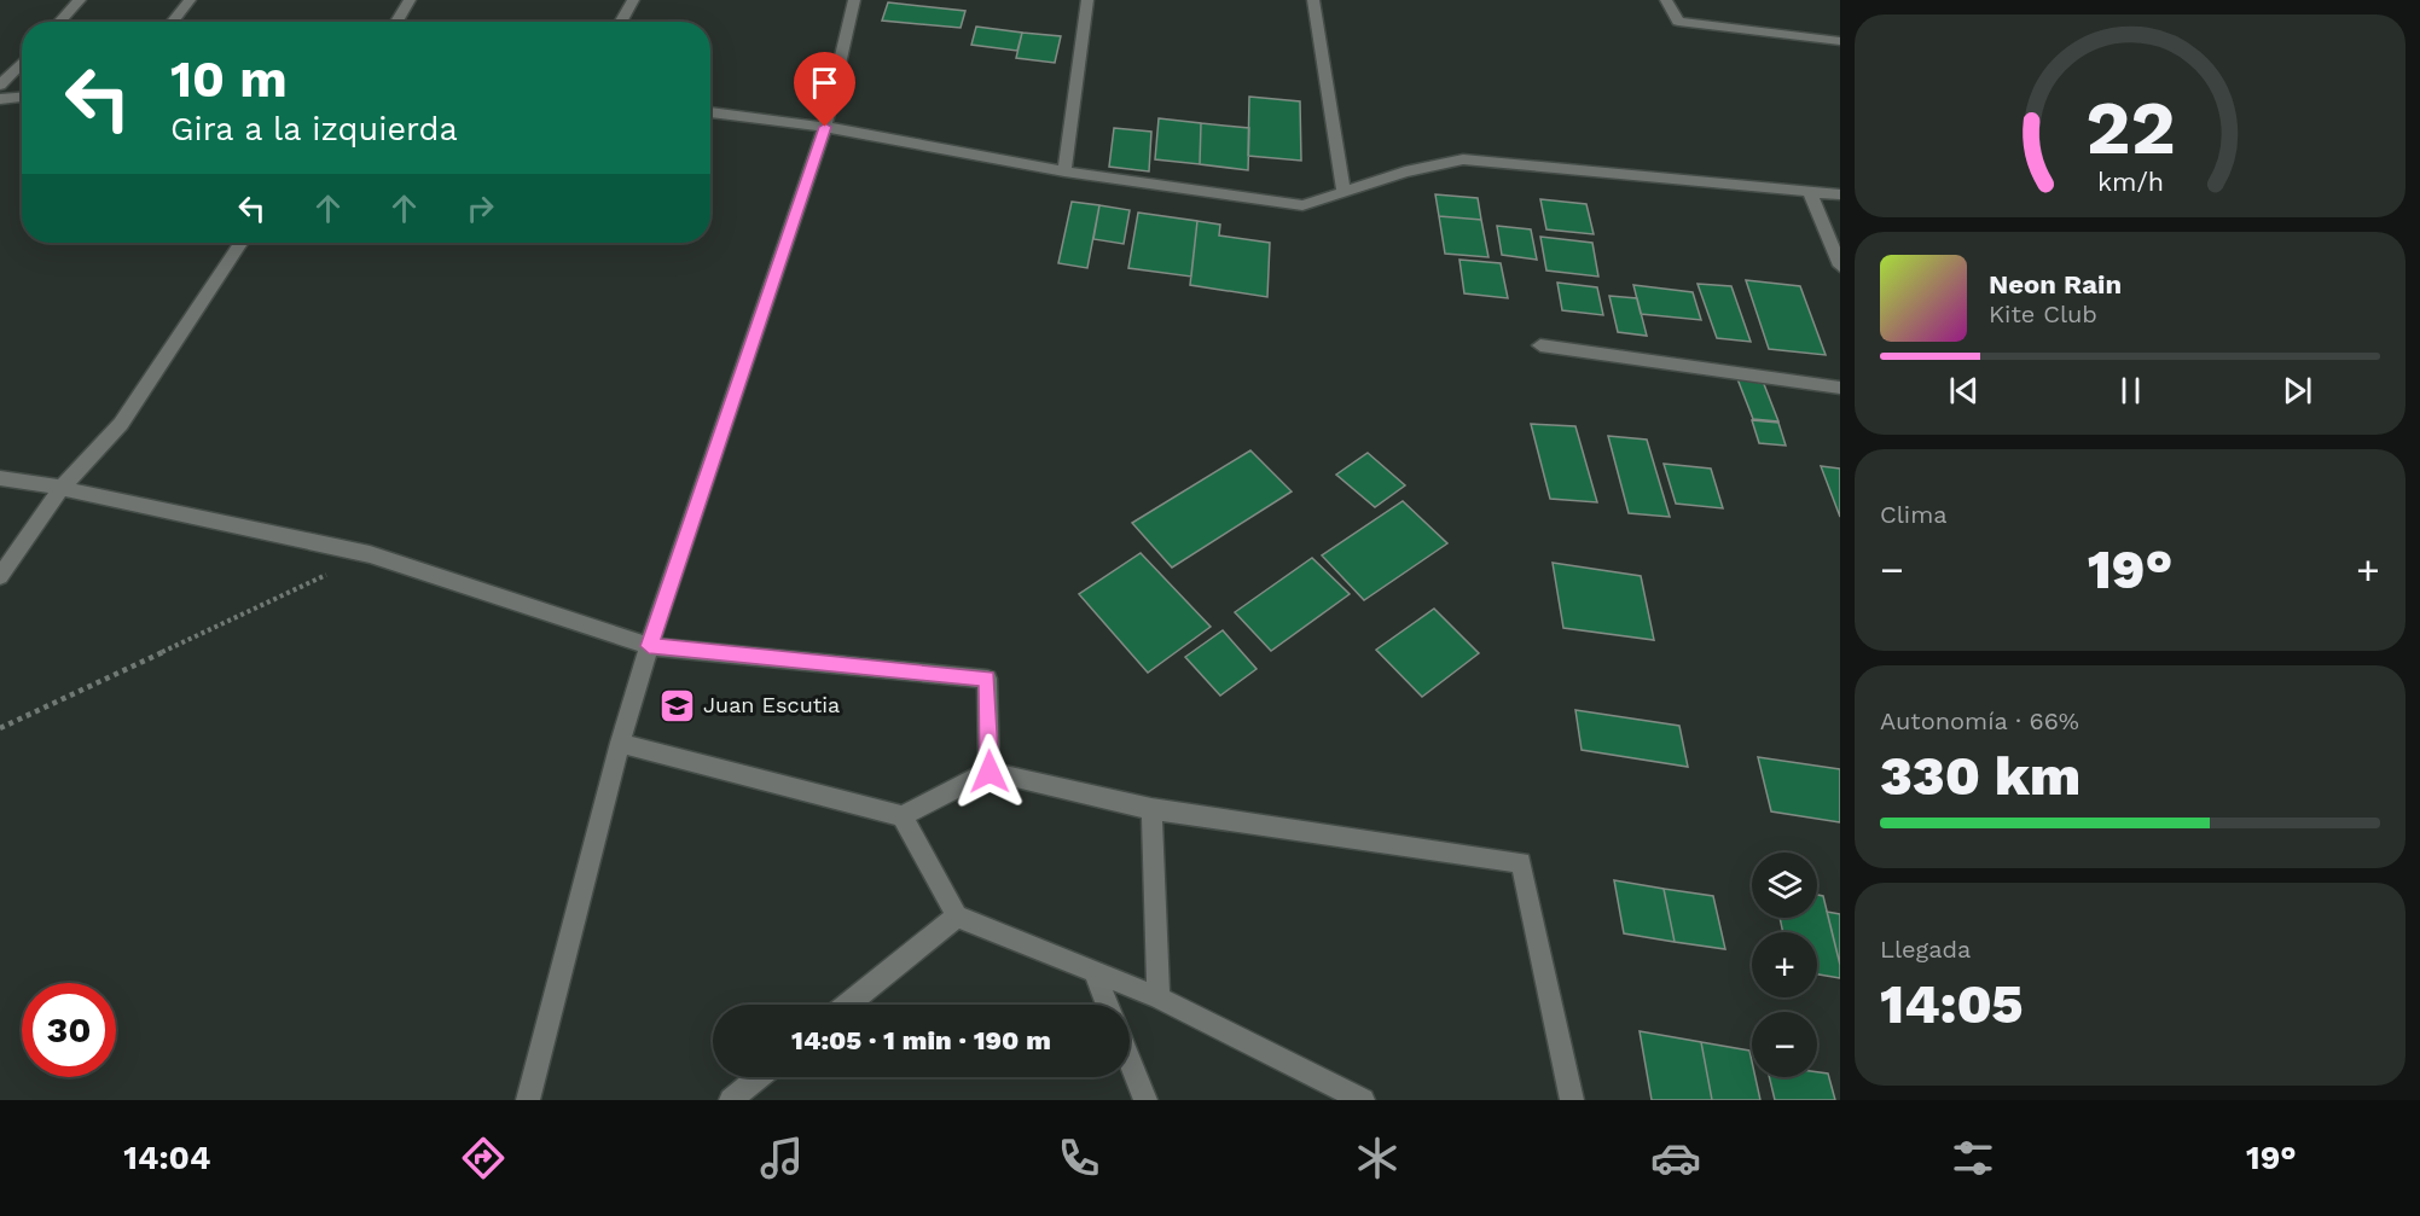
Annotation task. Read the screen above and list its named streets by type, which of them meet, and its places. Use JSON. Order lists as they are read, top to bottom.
{
  "places": {
    "school or university": ["Juan Escutia"]
  },
  "page": {
    "turn": ["10 m", "Gira a la izquierda"],
    "song": ["Neon Rain", "Kite Club"],
    "tile": [
      "Clima",
      ["Autonomía · 66%", "330 km"],
      ["Llegada", "14:05"]
    ],
    "heat": ["−", "19°", "+"],
    "map_buttons": ["+", "−"],
    "limit": "30",
    "trip": "14:05 · 1 min · 190 m",
    "tabs": ["14:04", "19°"],
    "gauge": ["22", "km/h"]
  }
}
